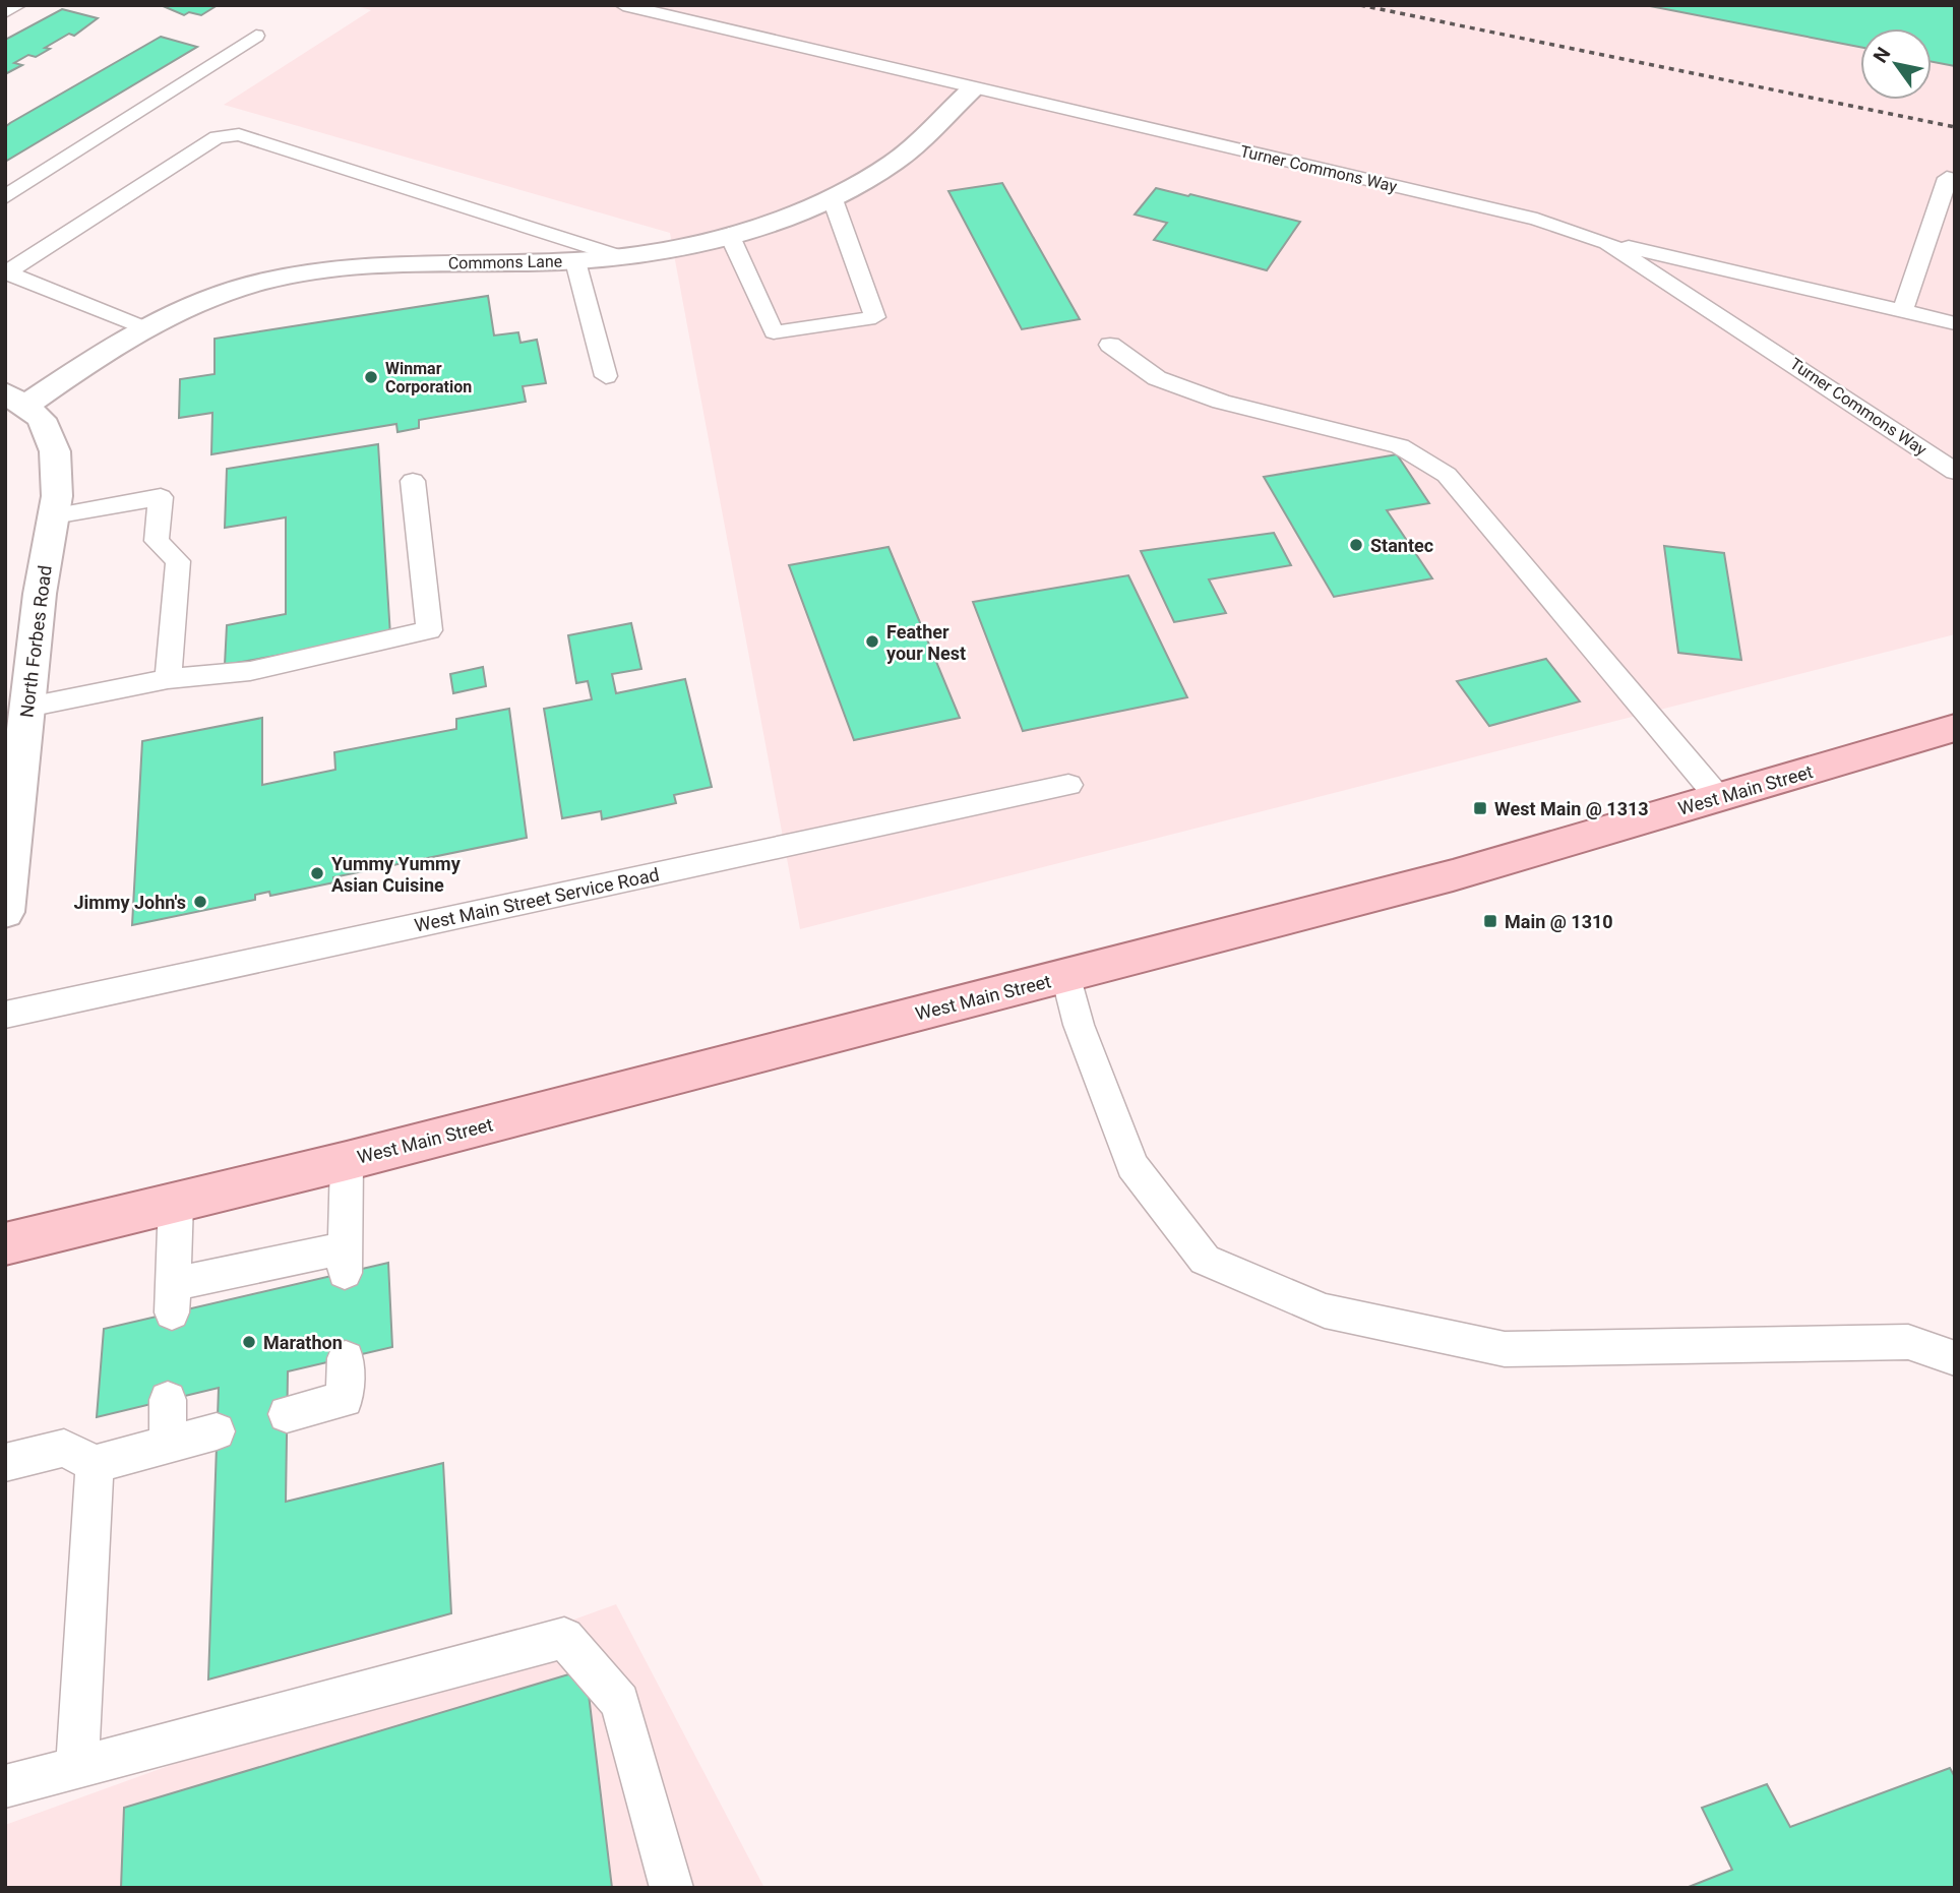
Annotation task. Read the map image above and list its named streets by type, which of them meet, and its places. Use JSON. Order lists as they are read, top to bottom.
{
  "streets": {
    "main road": ["West Main Street"],
    "street": ["Commons Lane", "North Forbes Road"],
    "lane": ["Turner Commons Way", "West Main Street Service Road"]
  },
  "crossings": [
    ["Turner Commons Way", "Commons Lane"],
    ["Commons Lane", "North Forbes Road"]
  ],
  "places": {
    "other": [
      "Winmar Corporation",
      "Stantec",
      "Feather your Nest",
      "Yummy Yummy Asian Cuisine",
      "Jimmy John's",
      "Marathon"
    ],
    "transit": ["West Main @ 1313", "Main @ 1310"]
  },
  "north": "top left"
}
